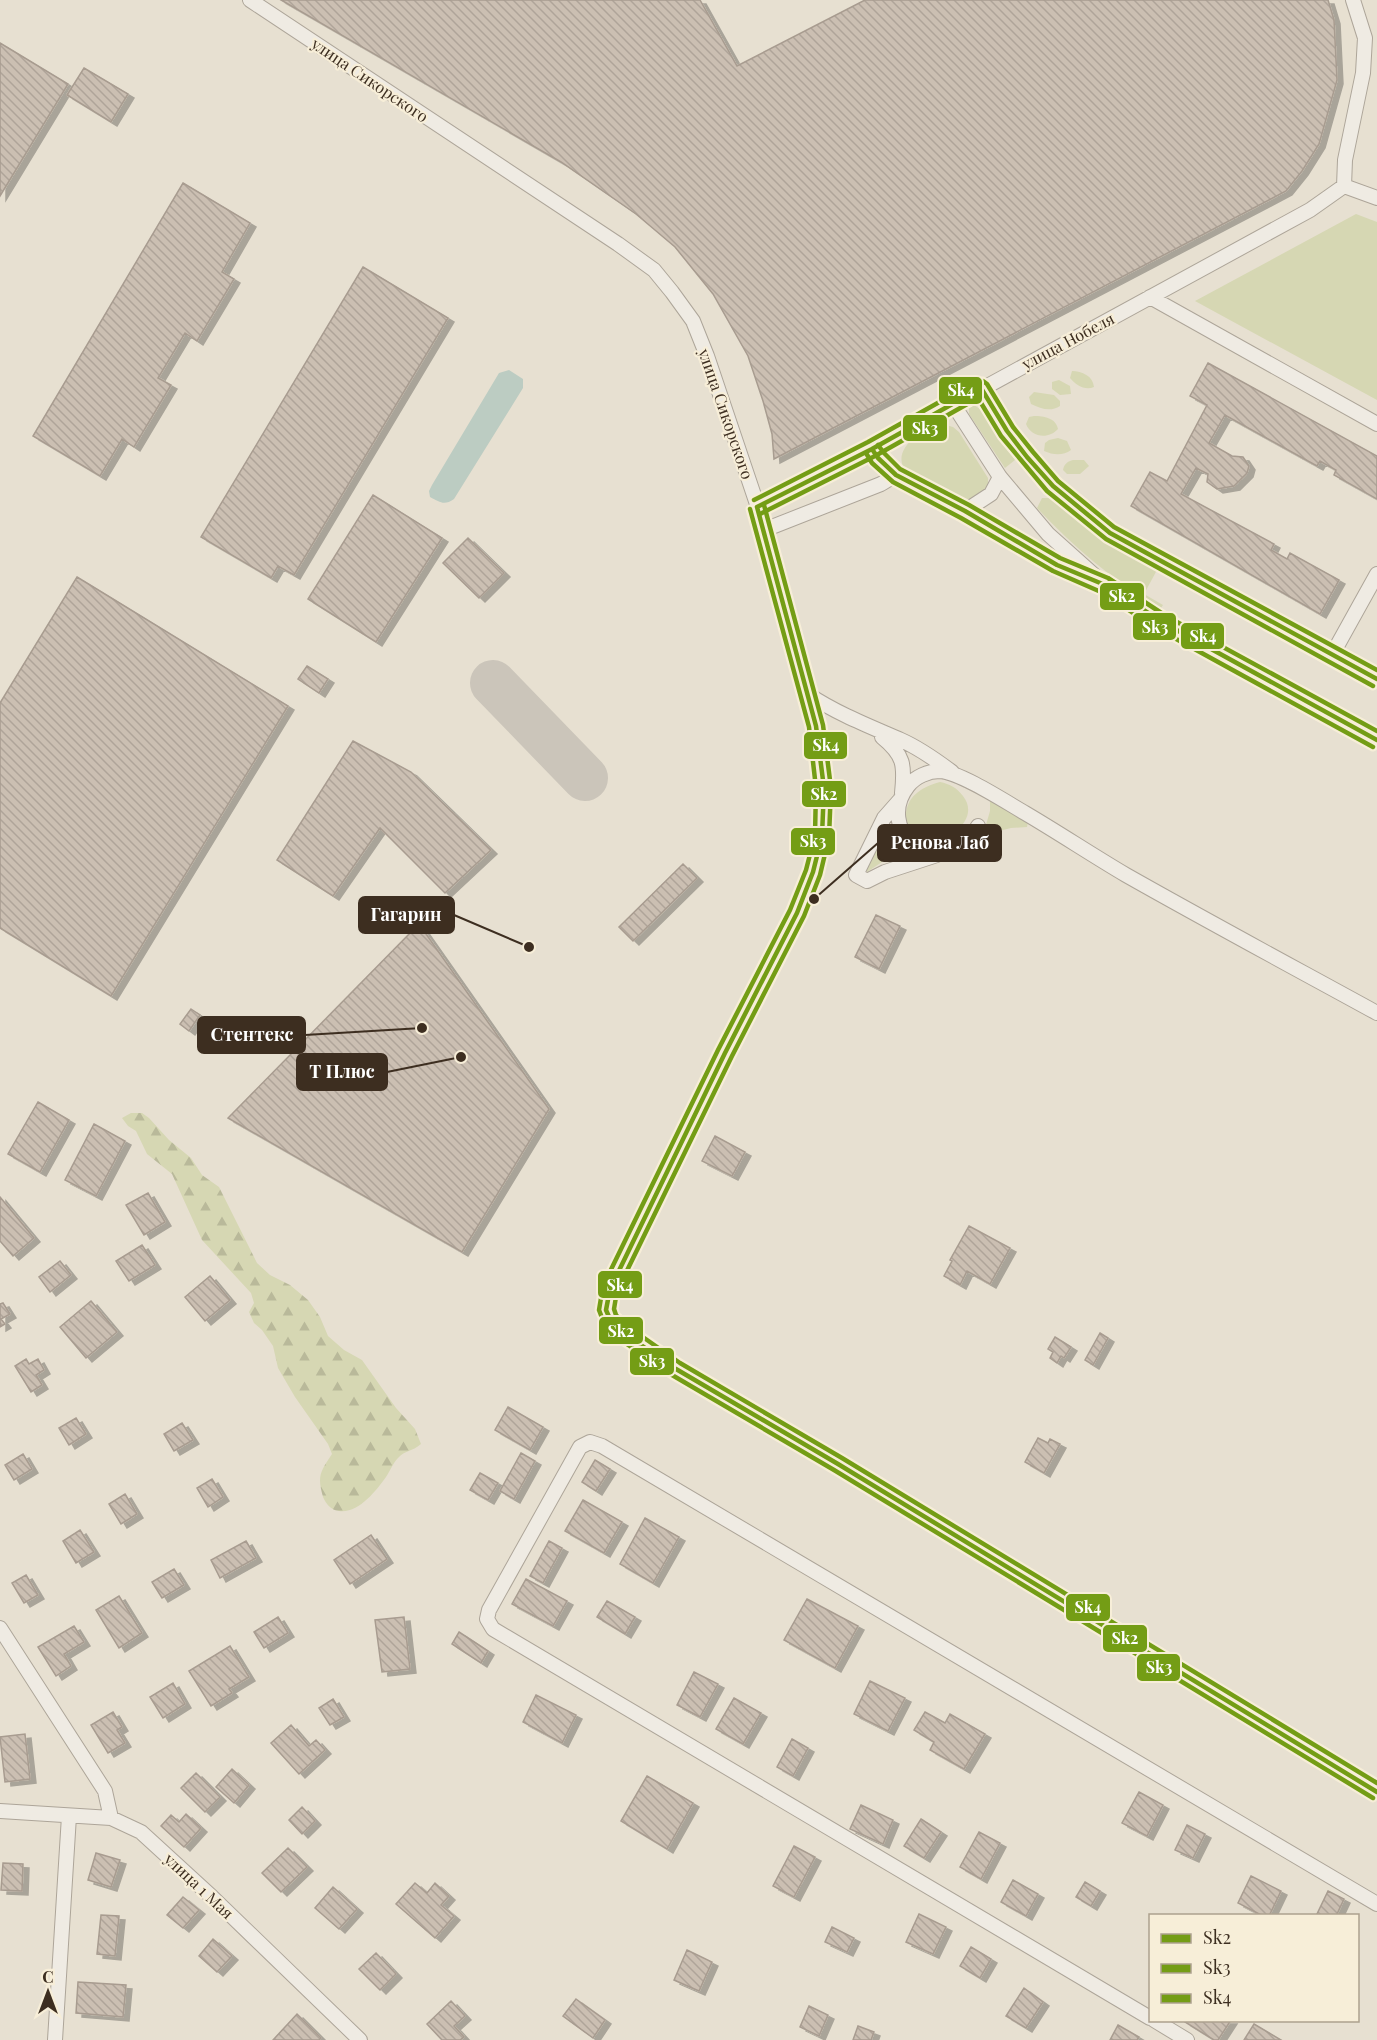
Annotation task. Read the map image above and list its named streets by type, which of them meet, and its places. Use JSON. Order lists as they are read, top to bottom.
{
  "streets": {
    "street": ["улица Сикорского", "улица Нобеля", "улица 1 Мая"]
  },
  "crossings": [
    ["улица Сикорского", "улица Нобеля"]
  ],
  "places": [
    "Ренова Лаб",
    "Гагарин",
    "Стентекс",
    "Т Плюс"
  ],
  "lines": ["transit line Sk4", "transit line Sk2", "transit line Sk3"],
  "legend": ["Sk2", "Sk3", "Sk4"],
  "north": "top"
}
